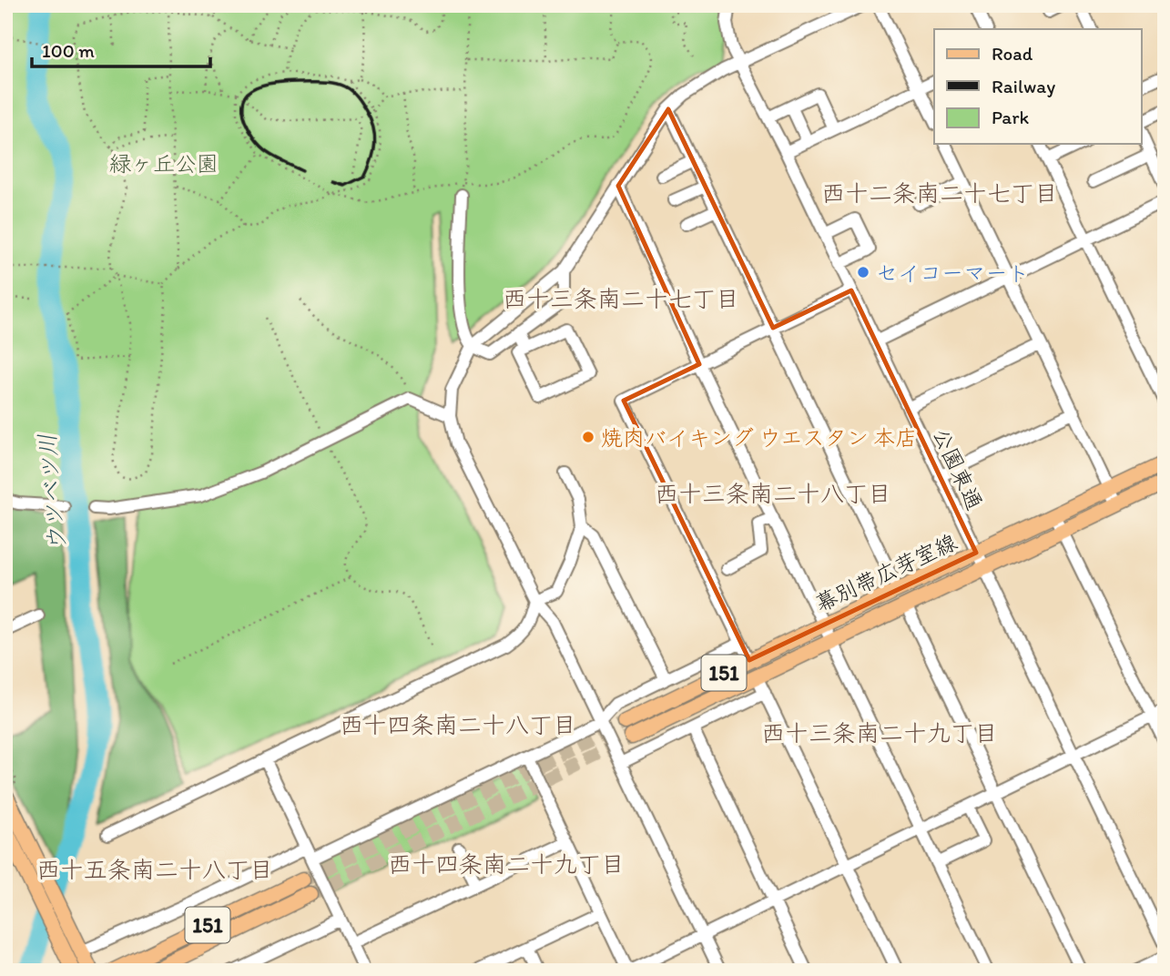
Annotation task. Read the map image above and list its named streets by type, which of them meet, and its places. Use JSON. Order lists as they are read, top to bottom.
{
  "streets": {
    "main road": ["幕別帯広芽室線", "151"],
    "street": ["公園東通"]
  },
  "crossings": [
    ["公園東通", "幕別帯広芽室線"]
  ],
  "districts": [
    "西十二条南二十七丁目",
    "西十三条南二十七丁目",
    "西十三条南二十八丁目",
    "西十四条南二十八丁目",
    "西十三条南二十九丁目",
    "西十四条南二十九丁目",
    "西十五条南二十八丁目"
  ],
  "water": ["ウツベツ川"],
  "parks": ["緑ヶ丘公園"],
  "places": ["セイコーマート", "焼肉バイキング ウエスタン 本店"],
  "legend": ["Road", "Railway", "Park"],
  "scale_bar": "100 m"
}
